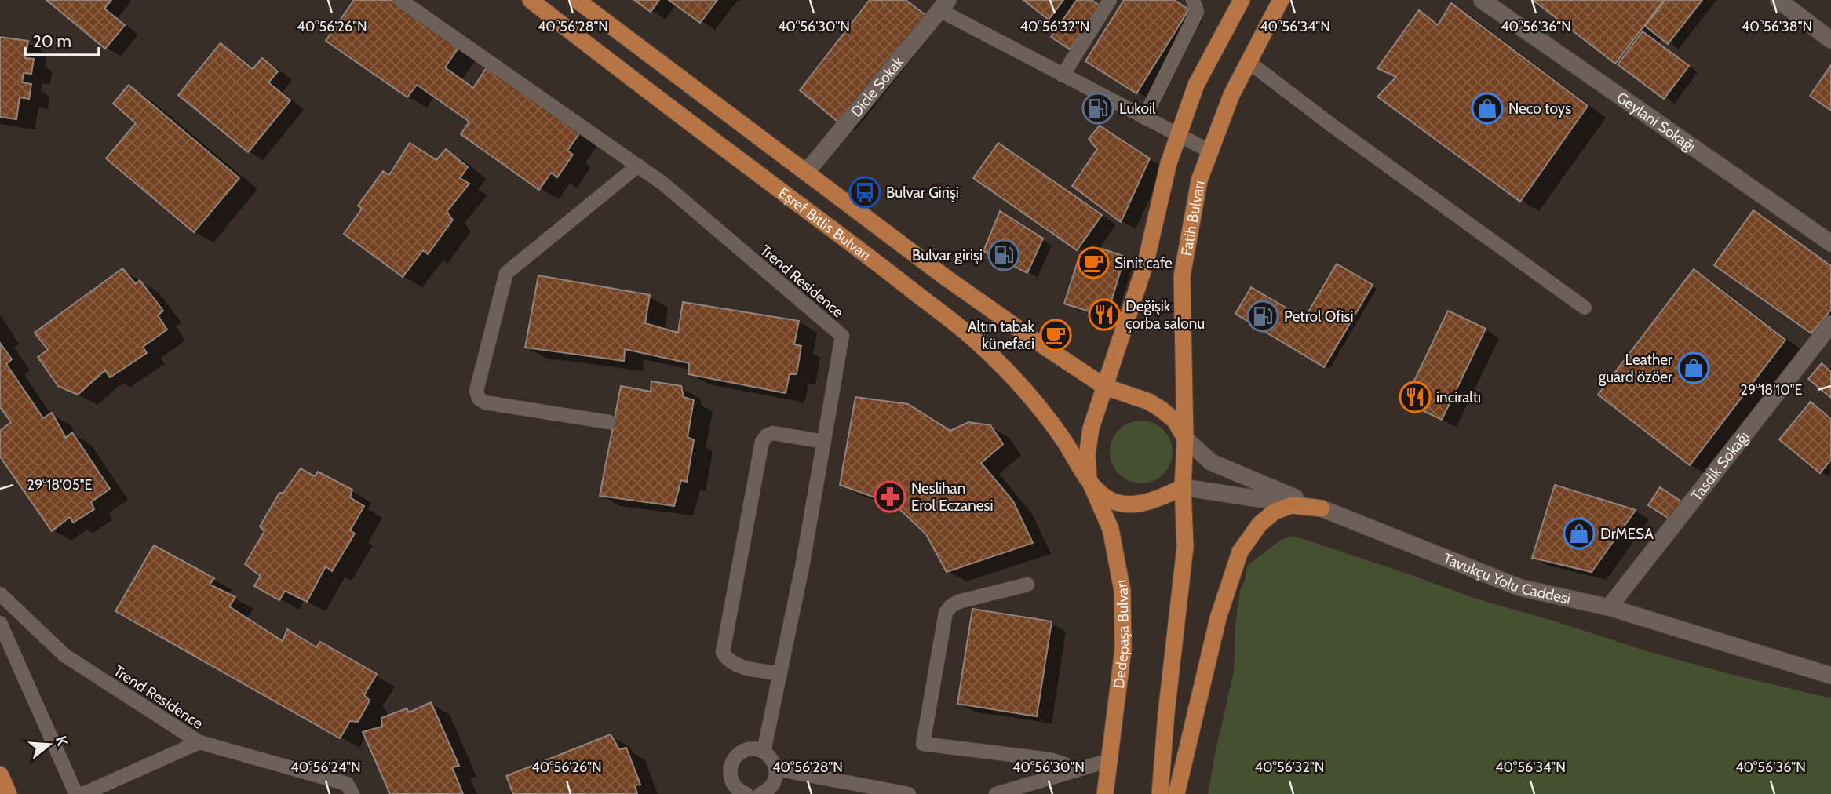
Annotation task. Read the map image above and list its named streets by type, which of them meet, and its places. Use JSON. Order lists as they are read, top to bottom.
{
  "streets": {
    "main road": ["Fatih Bulvarı", "Eşref Bitlis Bulvarı", "Dedepaşa Bulvarı"],
    "street": [
      "Dicle Sokak",
      "Geylani Sokağı",
      "Tasdik Sokağı",
      "Tavukçu Yolu Caddesi"
    ],
    "lane": ["Trend Residence"]
  },
  "crossings": [
    ["Dicle Sokak", "Eşref Bitlis Bulvarı"],
    ["Fatih Bulvarı", "Eşref Bitlis Bulvarı"],
    ["Fatih Bulvarı", "Tavukçu Yolu Caddesi"],
    ["Fatih Bulvarı", "Dedepaşa Bulvarı"],
    ["Eşref Bitlis Bulvarı", "Tavukçu Yolu Caddesi"],
    ["Eşref Bitlis Bulvarı", "Dedepaşa Bulvarı"],
    ["Tasdik Sokağı", "Tavukçu Yolu Caddesi"],
    ["Tavukçu Yolu Caddesi", "Dedepaşa Bulvarı"]
  ],
  "places": {
    "fuel station": ["Lukoil", "Bulvar girişi", "Petrol Ofisi"],
    "shop": ["Neco toys", "Leather guard özöer", "DrMESA"],
    "bus stop": ["Bulvar Girişi"],
    "cafe": ["Sinit cafe", "Altın tabak künefaci"],
    "restaurant": ["Değişik çorba salonu", "inciraltı"],
    "pharmacy": ["Neslihan Erol Eczanesi"]
  },
  "scale_bar": "20 m",
  "north": "right",
  "coordinates": [
    "40°56'26\"N",
    "40°56'28\"N",
    "40°56'30\"N",
    "40°56'32\"N",
    "40°56'34\"N",
    "40°56'36\"N",
    "40°56'38\"N",
    "29°18'10\"E",
    "29°18'05\"E",
    "40°56'24\"N"
  ]
}
